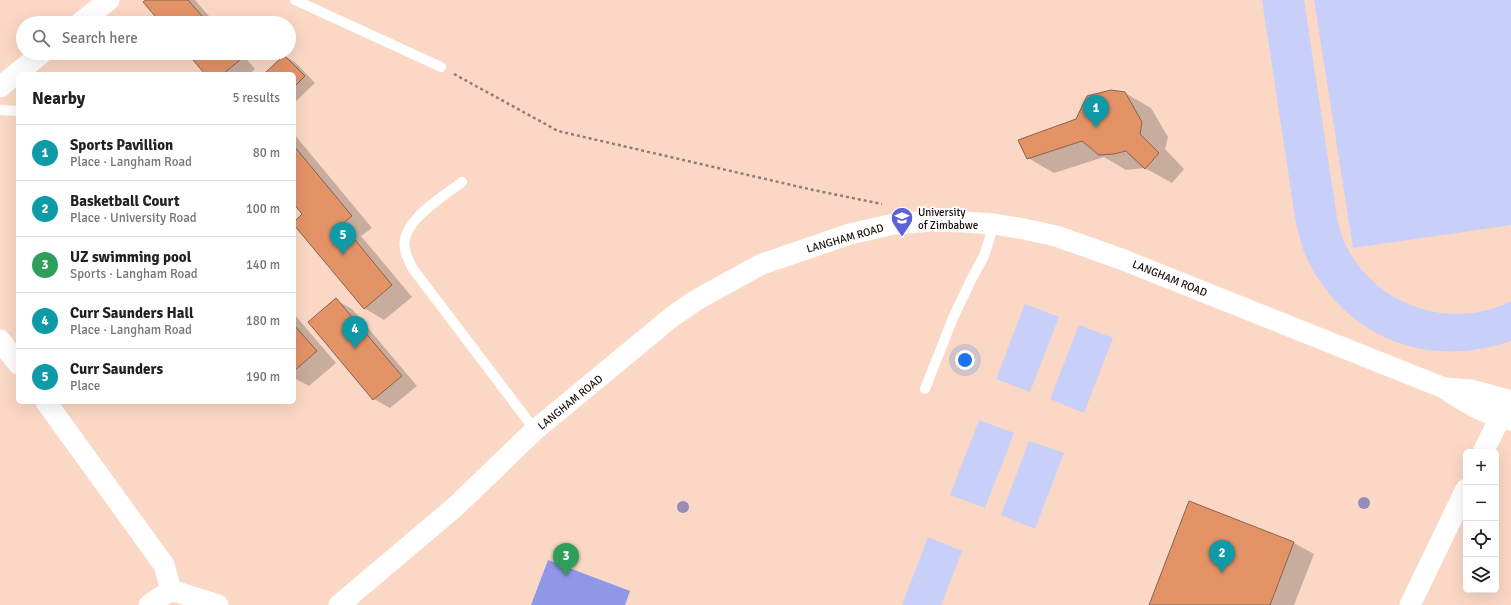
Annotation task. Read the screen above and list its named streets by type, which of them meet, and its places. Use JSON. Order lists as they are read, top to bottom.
{
  "streets": {
    "street": ["LANGHAM ROAD"]
  },
  "places": {
    "school or university": ["University of Zimbabwe"]
  },
  "page": {
    "search": "Search here",
    "heading": ["Nearby", "5 results"],
    "pins": [
      "1",
      "5",
      "4",
      "2",
      "3"
    ],
    "list": [
      {
        "mark": "1",
        "name": "Sports Pavillion",
        "note": "Place · Langham Road",
        "value": "80 m"
      },
      {
        "mark": "2",
        "name": "Basketball Court",
        "note": "Place · University Road",
        "value": "100 m"
      },
      {
        "mark": "3",
        "name": "UZ swimming pool",
        "note": "Sports · Langham Road",
        "value": "140 m"
      },
      {
        "mark": "4",
        "name": "Curr Saunders Hall",
        "note": "Place · Langham Road",
        "value": "180 m"
      },
      {
        "mark": "5",
        "name": "Curr Saunders",
        "note": "Place",
        "value": "190 m"
      }
    ],
    "map_buttons": ["+", "−"]
  }
}
